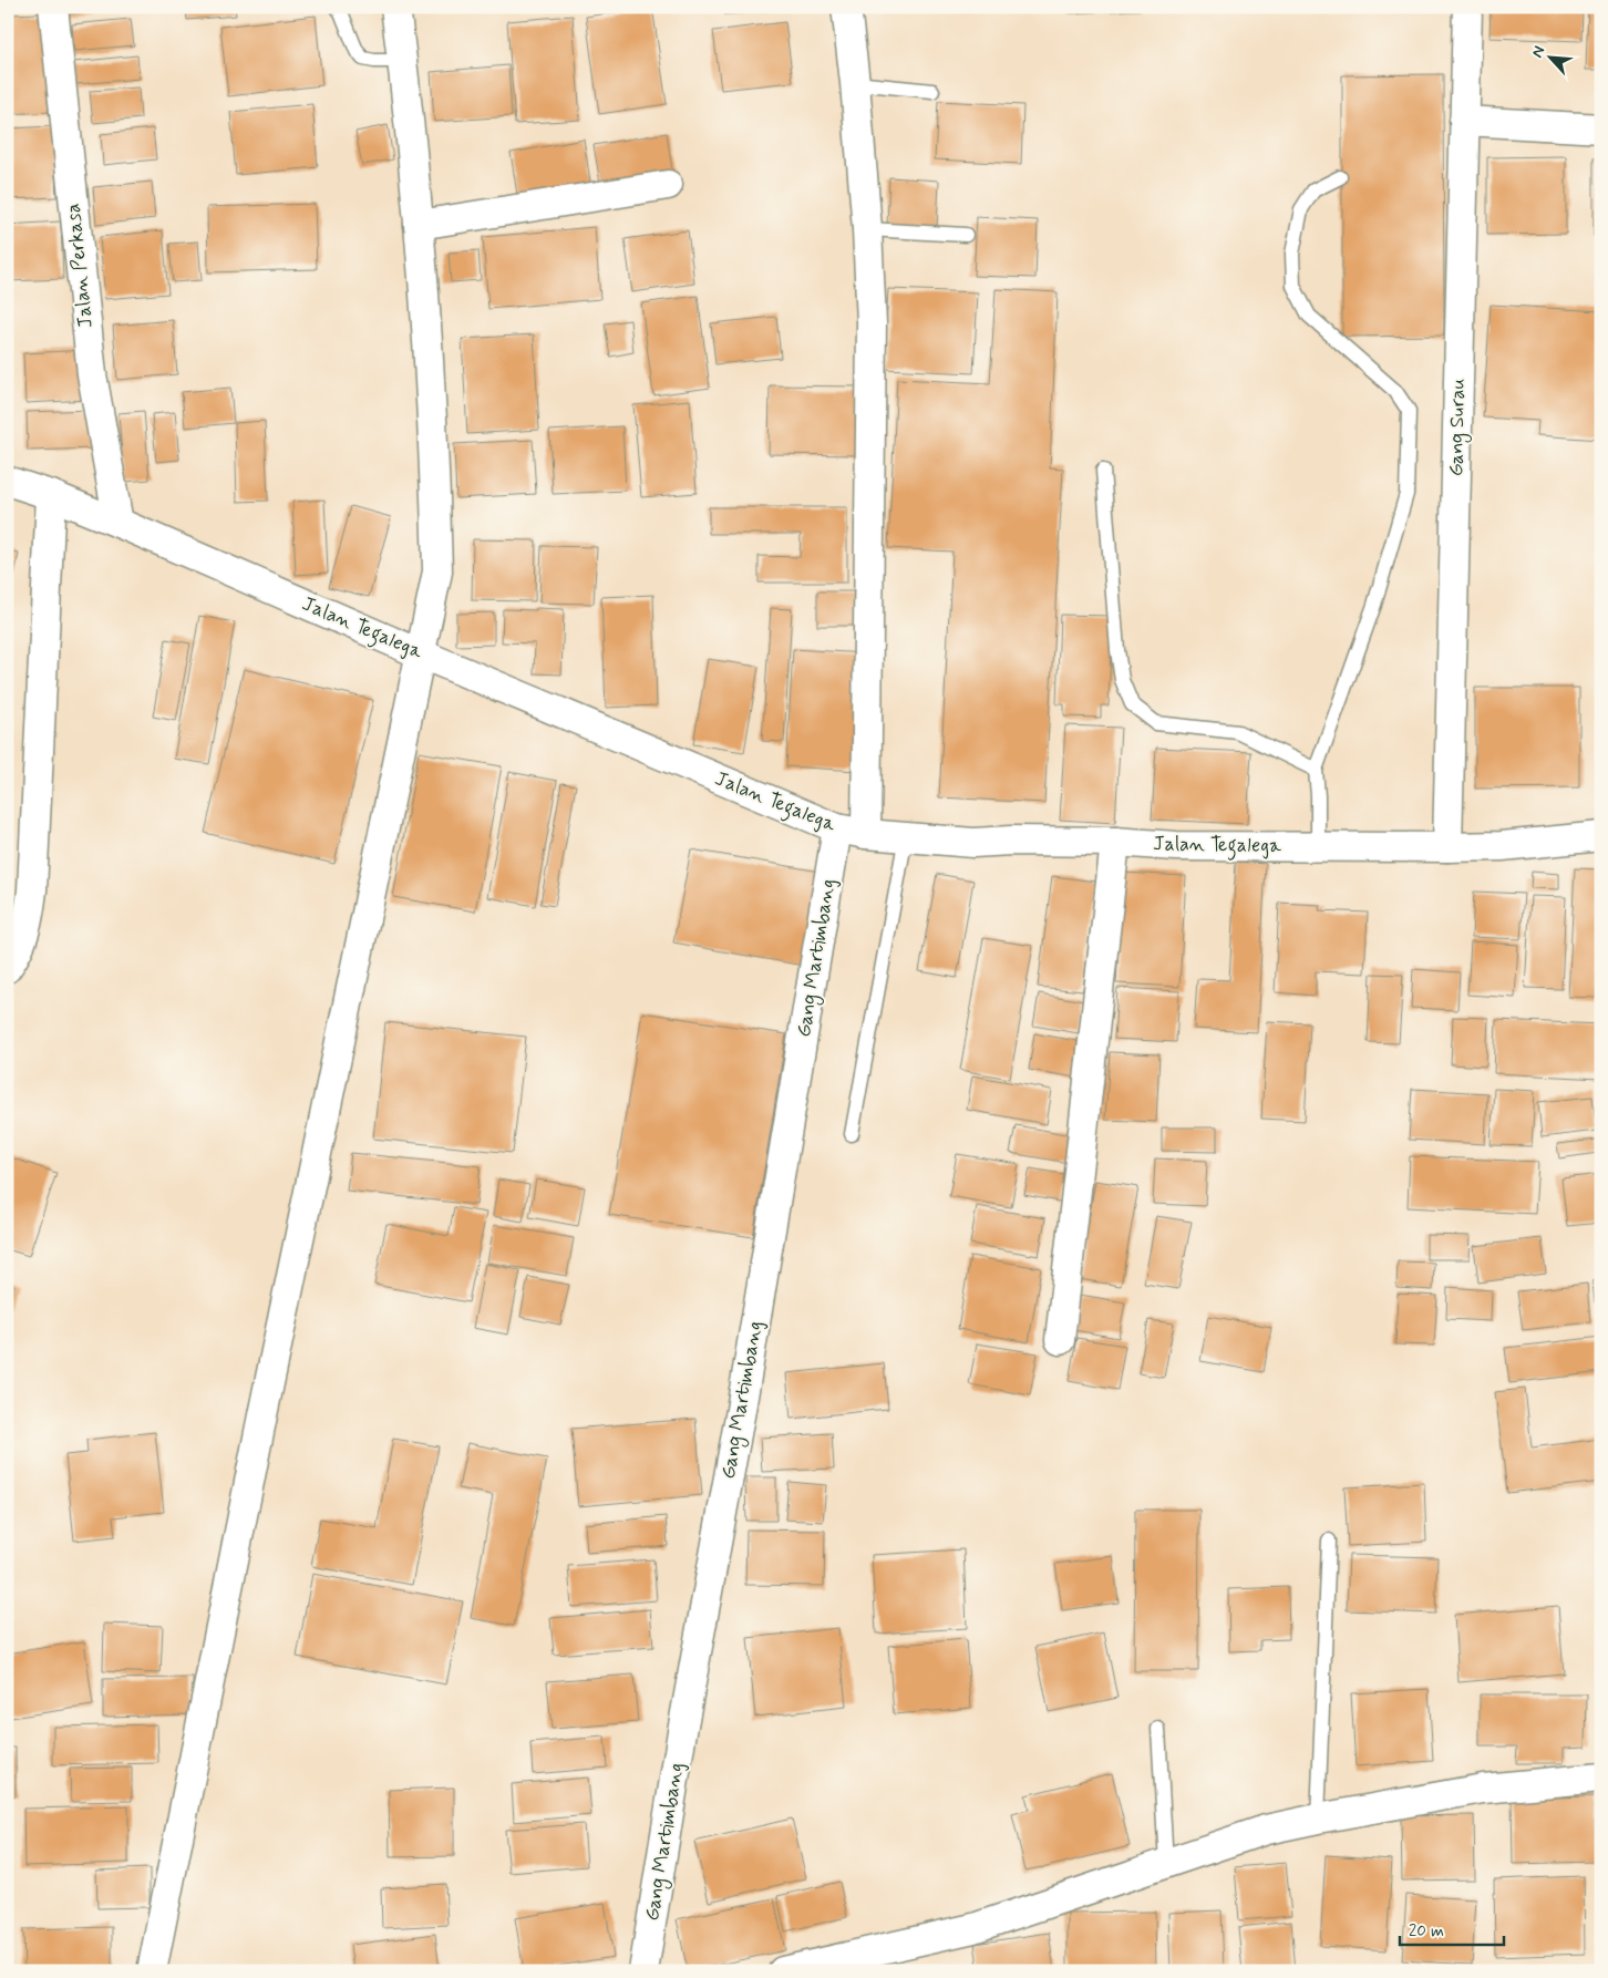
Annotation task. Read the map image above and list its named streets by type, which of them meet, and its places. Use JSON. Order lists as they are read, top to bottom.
{
  "streets": {
    "street": [
      "Jalan Perkasa",
      "Gang Surau",
      "Jalan Tegalega",
      "Gang Martimbang"
    ]
  },
  "crossings": [
    ["Jalan Perkasa", "Jalan Tegalega"],
    ["Gang Surau", "Jalan Tegalega"],
    ["Jalan Tegalega", "Gang Martimbang"]
  ],
  "scale_bar": "20 m",
  "north": "top left"
}
